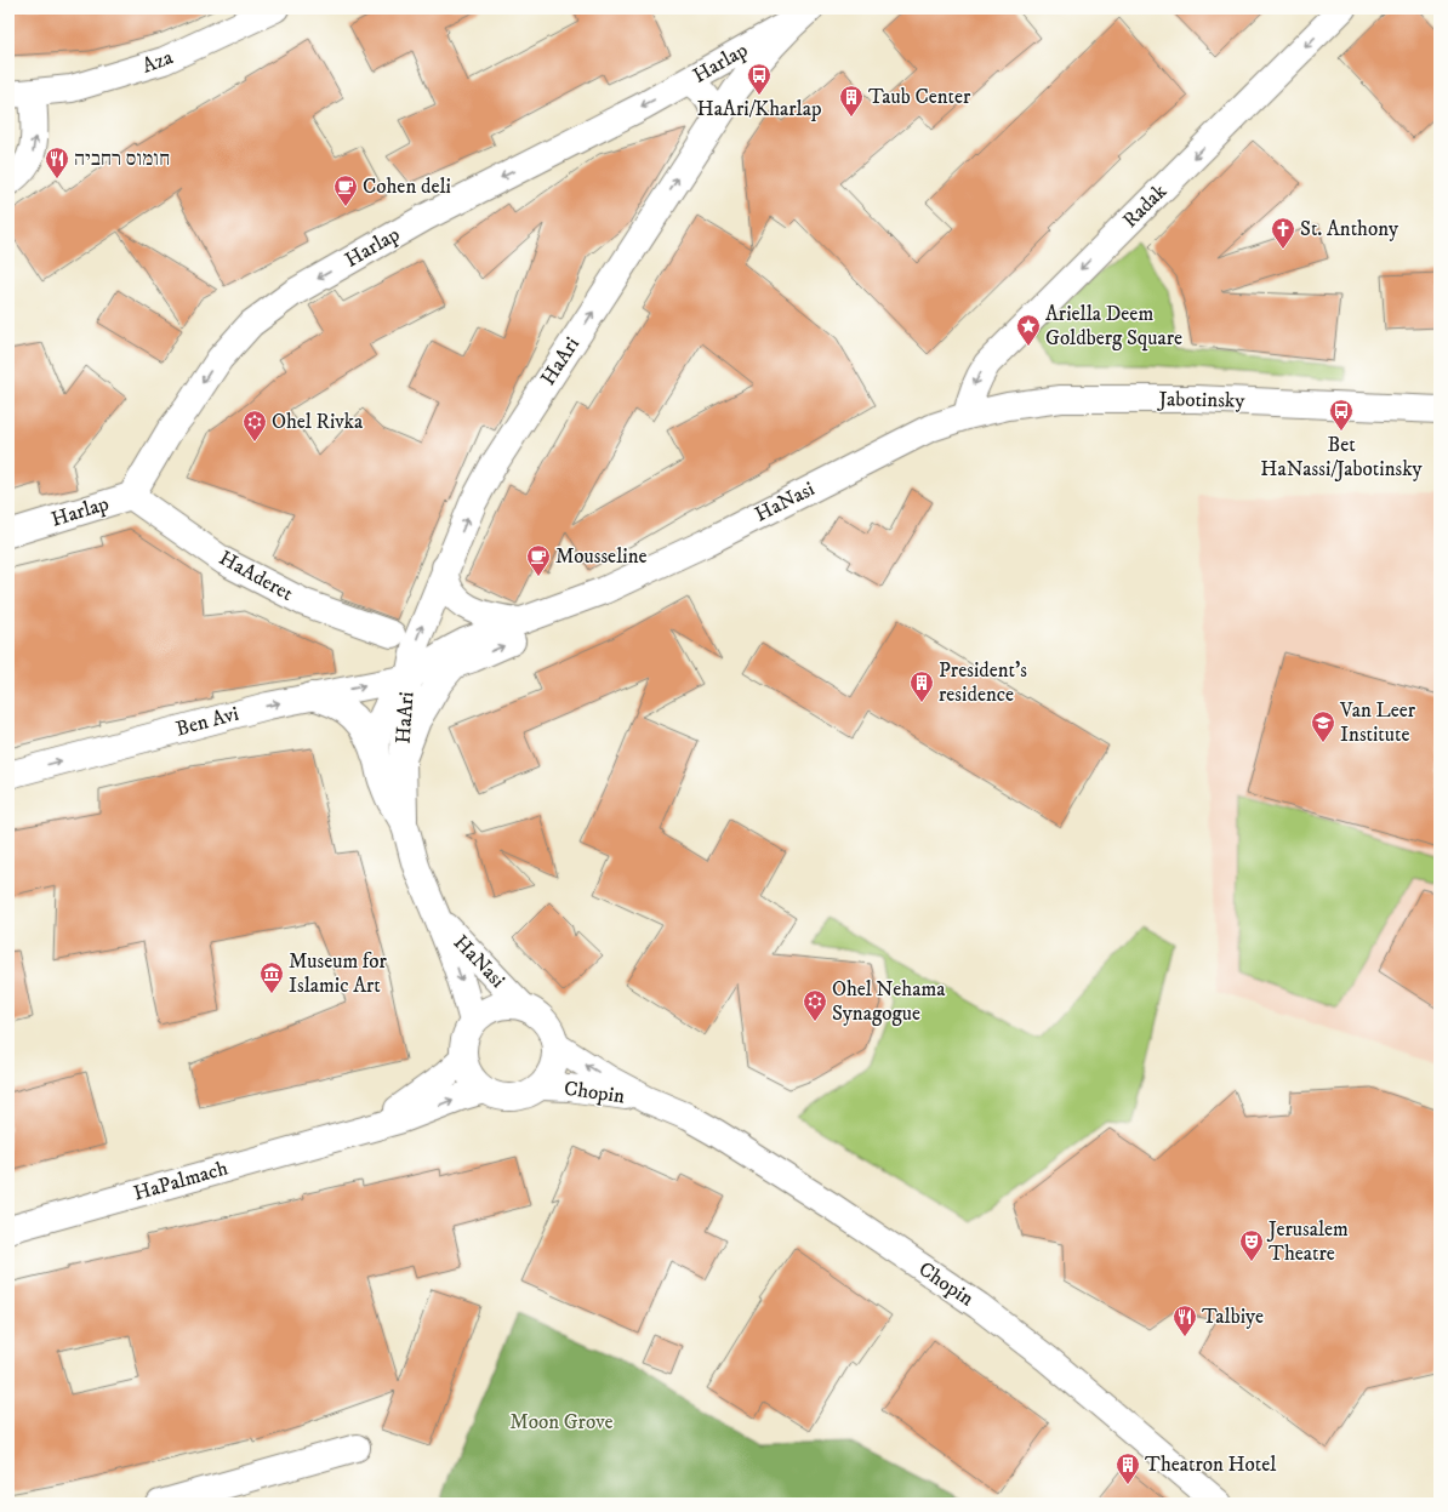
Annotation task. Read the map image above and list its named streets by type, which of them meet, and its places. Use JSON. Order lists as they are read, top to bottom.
{
  "streets": {
    "street": [
      "Aza",
      "Harlap",
      "Radak",
      "HaAri",
      "Jabotinsky",
      "HaNasi",
      "HaAderet",
      "Ben Avi",
      "Chopin",
      "HaPalmach"
    ]
  },
  "crossings": [
    ["Harlap", "HaAri"],
    ["Harlap", "HaAderet"],
    ["Radak", "Jabotinsky"],
    ["Radak", "HaNasi"],
    ["HaAri", "HaNasi"],
    ["HaAri", "Ben Avi"],
    ["Jabotinsky", "HaNasi"],
    ["HaNasi", "Ben Avi"],
    ["HaNasi", "Chopin"],
    ["HaNasi", "HaPalmach"],
    ["Chopin", "HaPalmach"]
  ],
  "one_way": [
    "Harlap",
    "Radak",
    "HaAri",
    "Ben Avi"
  ],
  "parks": ["Moon Grove"],
  "places": {
    "bus stop": ["HaAri/Kharlap", "Bet HaNassi/Jabotinsky"],
    "building": ["Taub Center", "President's residence", "Theatron Hotel"],
    "restaurant": ["חומוס רחביה", "Talbiye"],
    "cafe": ["Cohen deli", "Mousseline"],
    "church": ["St. Anthony"],
    "place": ["Ariella Deem Goldberg Square"],
    "synagogue": ["Ohel Rivka", "Ohel Nehama Synagogue"],
    "school or university": ["Van Leer Institute"],
    "museum": ["Museum for Islamic Art"],
    "theatre": ["Jerusalem Theatre"]
  }
}
